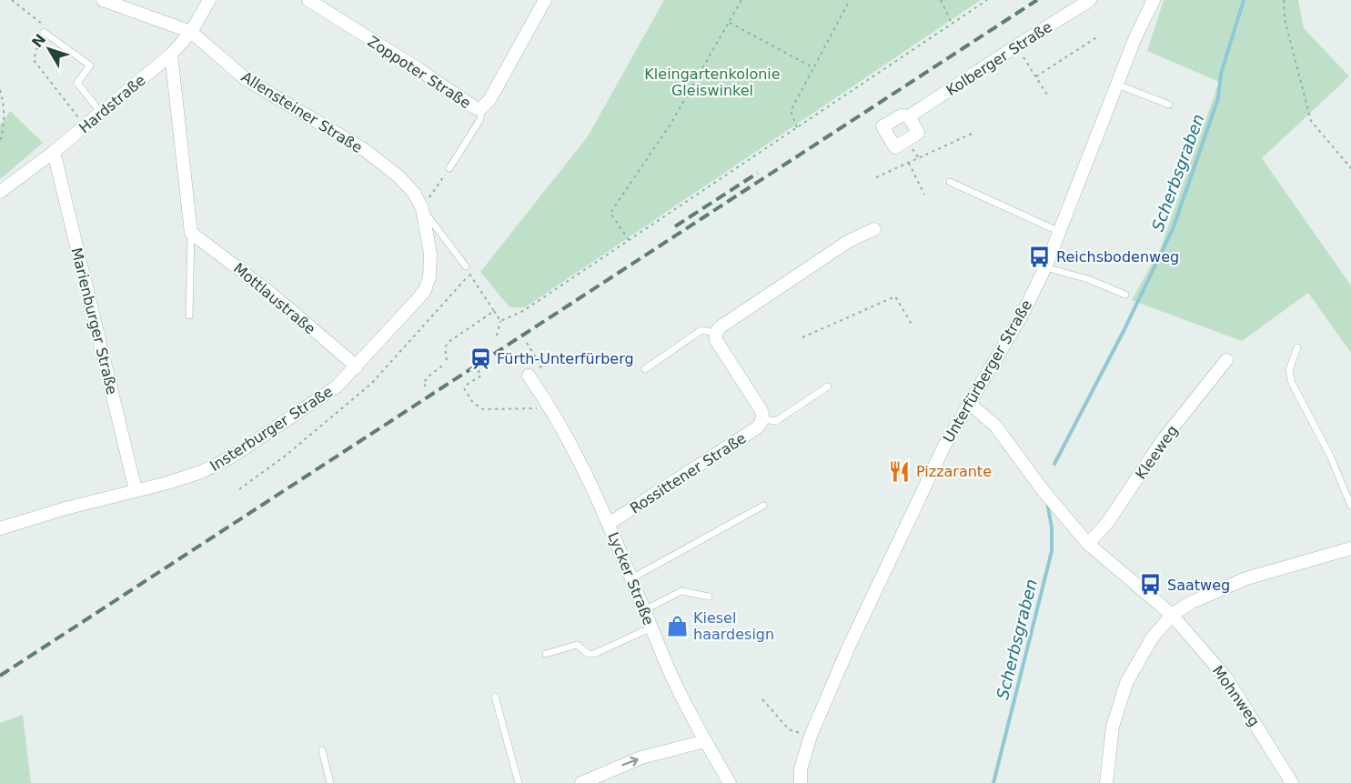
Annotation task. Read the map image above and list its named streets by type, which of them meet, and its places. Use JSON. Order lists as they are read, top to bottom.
{
  "streets": {
    "street": [
      "Kolberger Straße",
      "Zoppoter Straße",
      "Hardstraße",
      "Allensteiner Straße",
      "Mottlaustraße",
      "Marienburger Straße",
      "Unterfürberger Straße",
      "Insterburger Straße",
      "Kleeweg",
      "Rossittener Straße",
      "Lycker Straße",
      "Mohnweg"
    ]
  },
  "crossings": [
    ["Hardstraße", "Allensteiner Straße"],
    ["Hardstraße", "Marienburger Straße"],
    ["Allensteiner Straße", "Insterburger Straße"],
    ["Mottlaustraße", "Insterburger Straße"],
    ["Marienburger Straße", "Insterburger Straße"],
    ["Rossittener Straße", "Lycker Straße"]
  ],
  "water": ["Scherbsgraben"],
  "parks": ["Kleingartenkolonie Gleiswinkel"],
  "places": {
    "bus stop": ["Reichsbodenweg", "Saatweg"],
    "station": ["Fürth-Unterfürberg"],
    "restaurant": ["Pizzarante"],
    "shop": ["Kiesel haardesign"]
  },
  "north": "top left"
}
